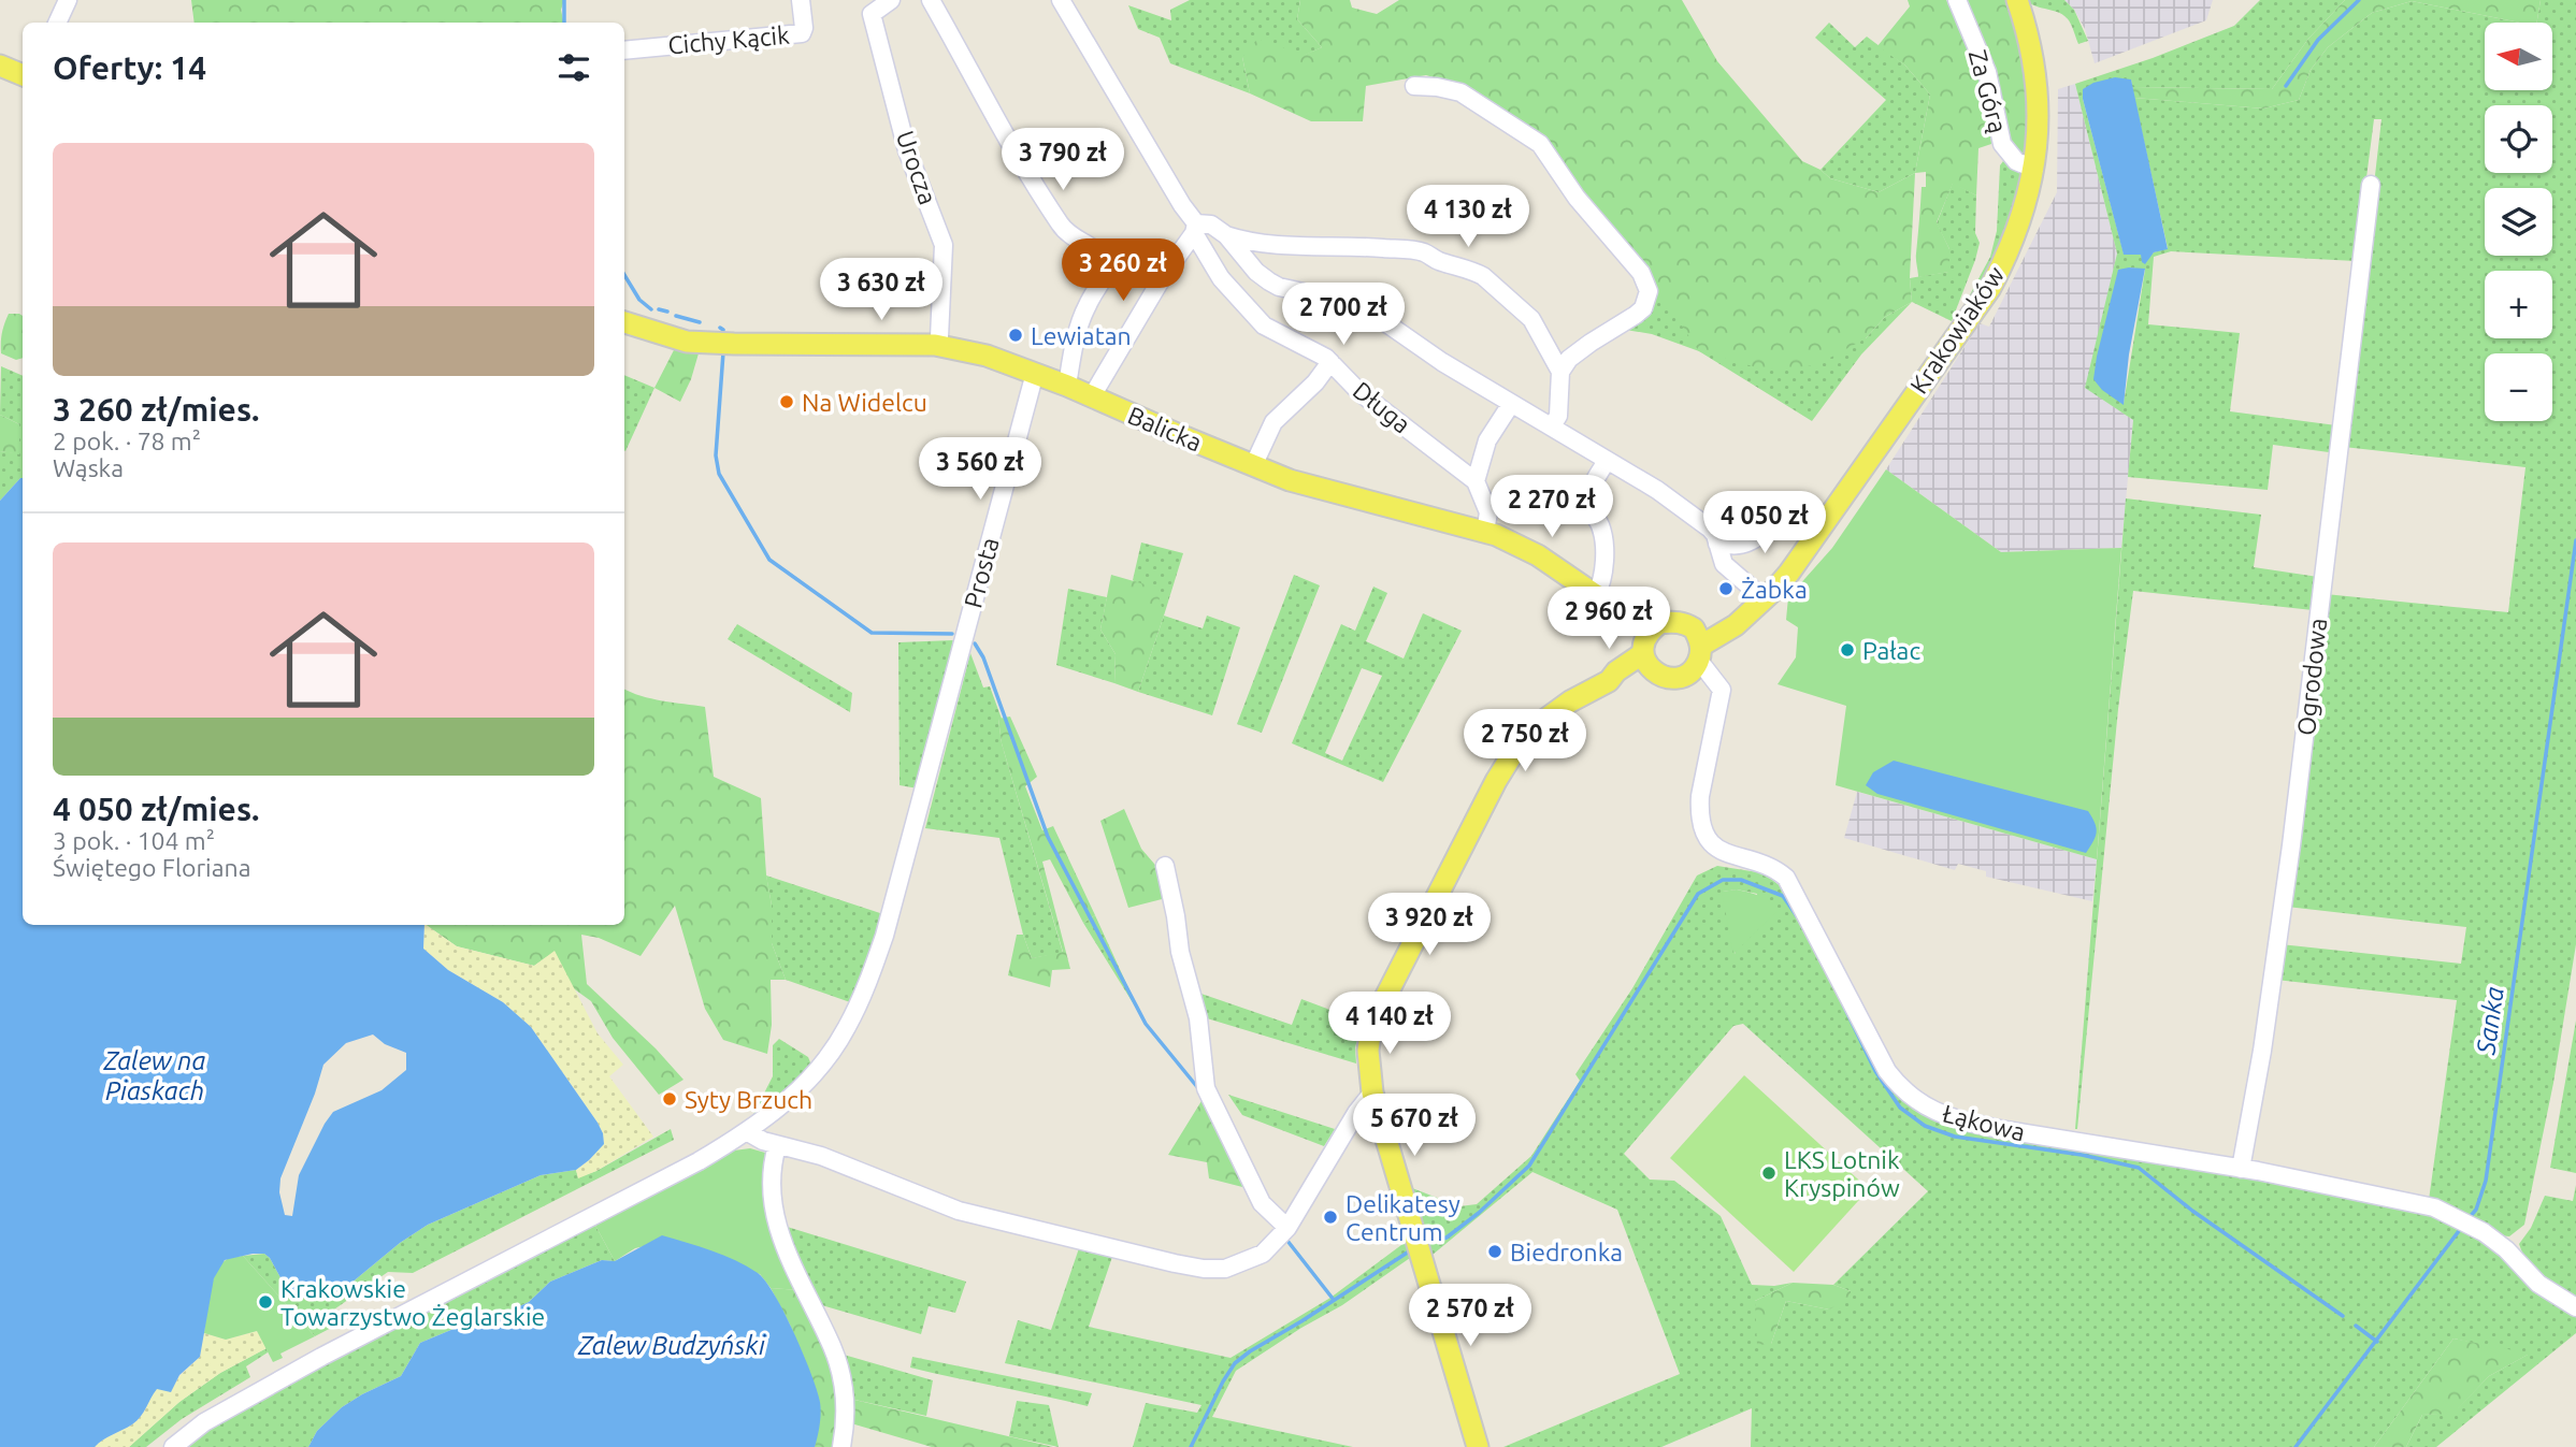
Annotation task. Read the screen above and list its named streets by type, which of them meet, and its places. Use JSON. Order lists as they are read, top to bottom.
{
  "streets": {
    "main road": ["Krakowiaków", "Balicka"],
    "street": [
      "Cichy Kącik",
      "Za Górą",
      "Urocza",
      "Długa",
      "Prosta",
      "Ogrodowa",
      "Łąkowa"
    ]
  },
  "crossings": [
    ["Za Górą", "Krakowiaków"],
    ["Urocza", "Balicka"],
    ["Krakowiaków", "Balicka"],
    ["Krakowiaków", "Łąkowa"],
    ["Balicka", "Prosta"],
    ["Balicka", "Łąkowa"],
    ["Ogrodowa", "Łąkowa"]
  ],
  "water": ["Sanka", "Zalew na Piaskach", "Zalew Budzyński"],
  "places": [
    "Lewiatan",
    "Na Widelcu",
    "Żabka",
    "Pałac",
    "Syty Brzuch",
    "LKS Lotnik Kryspinów",
    "Delikatesy Centrum",
    "Biedronka",
    "Krakowskie Towarzystwo Żeglarskie"
  ],
  "north": "left",
  "page": {
    "map_buttons": ["+", "−"],
    "heading": "Oferty: 14",
    "list": [
      {
        "name": "3 260 zł/mies.",
        "note": "2 pok. · 78 m² · Wąska"
      },
      {
        "name": "4 050 zł/mies.",
        "note": "3 pok. · 104 m² · Świętego Floriana"
      }
    ],
    "price": [
      "3 790 zł",
      "4 130 zł",
      "3 260 zł",
      "3 630 zł",
      "2 700 zł",
      "3 560 zł",
      "2 270 zł",
      "4 050 zł",
      "2 960 zł",
      "2 750 zł",
      "3 920 zł",
      "4 140 zł",
      "5 670 zł",
      "2 570 zł"
    ]
  }
}
